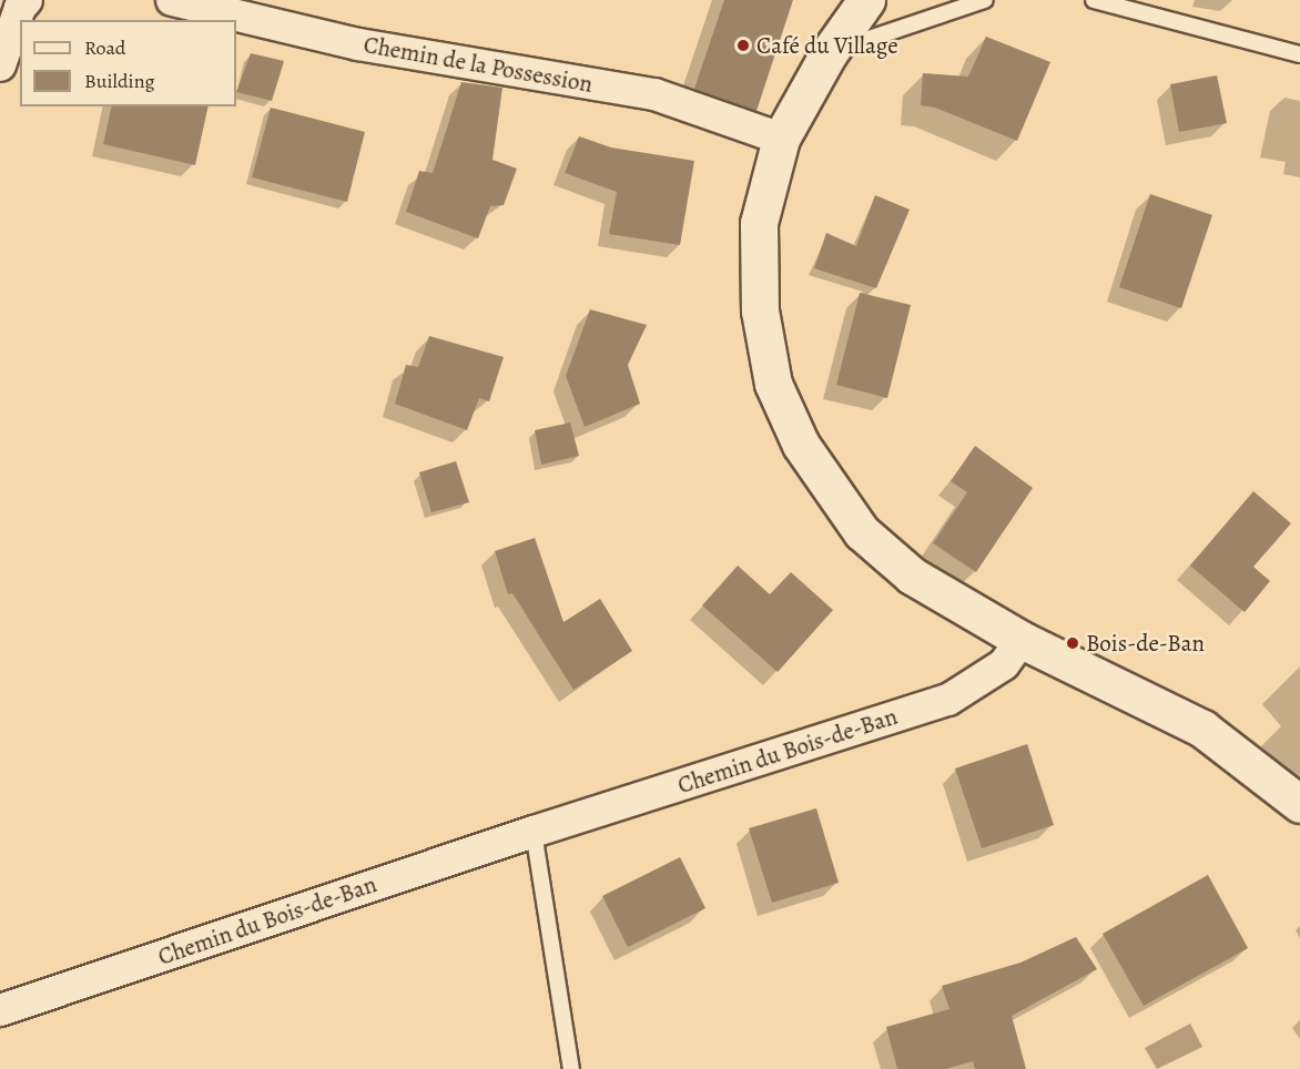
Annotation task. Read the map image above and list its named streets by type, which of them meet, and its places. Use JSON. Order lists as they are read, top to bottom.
{
  "streets": {
    "street": ["Chemin de la Possession", "Chemin du Bois-de-Ban"]
  },
  "places": ["Café du Village", "Bois-de-Ban"],
  "legend": ["Road", "Building"]
}
